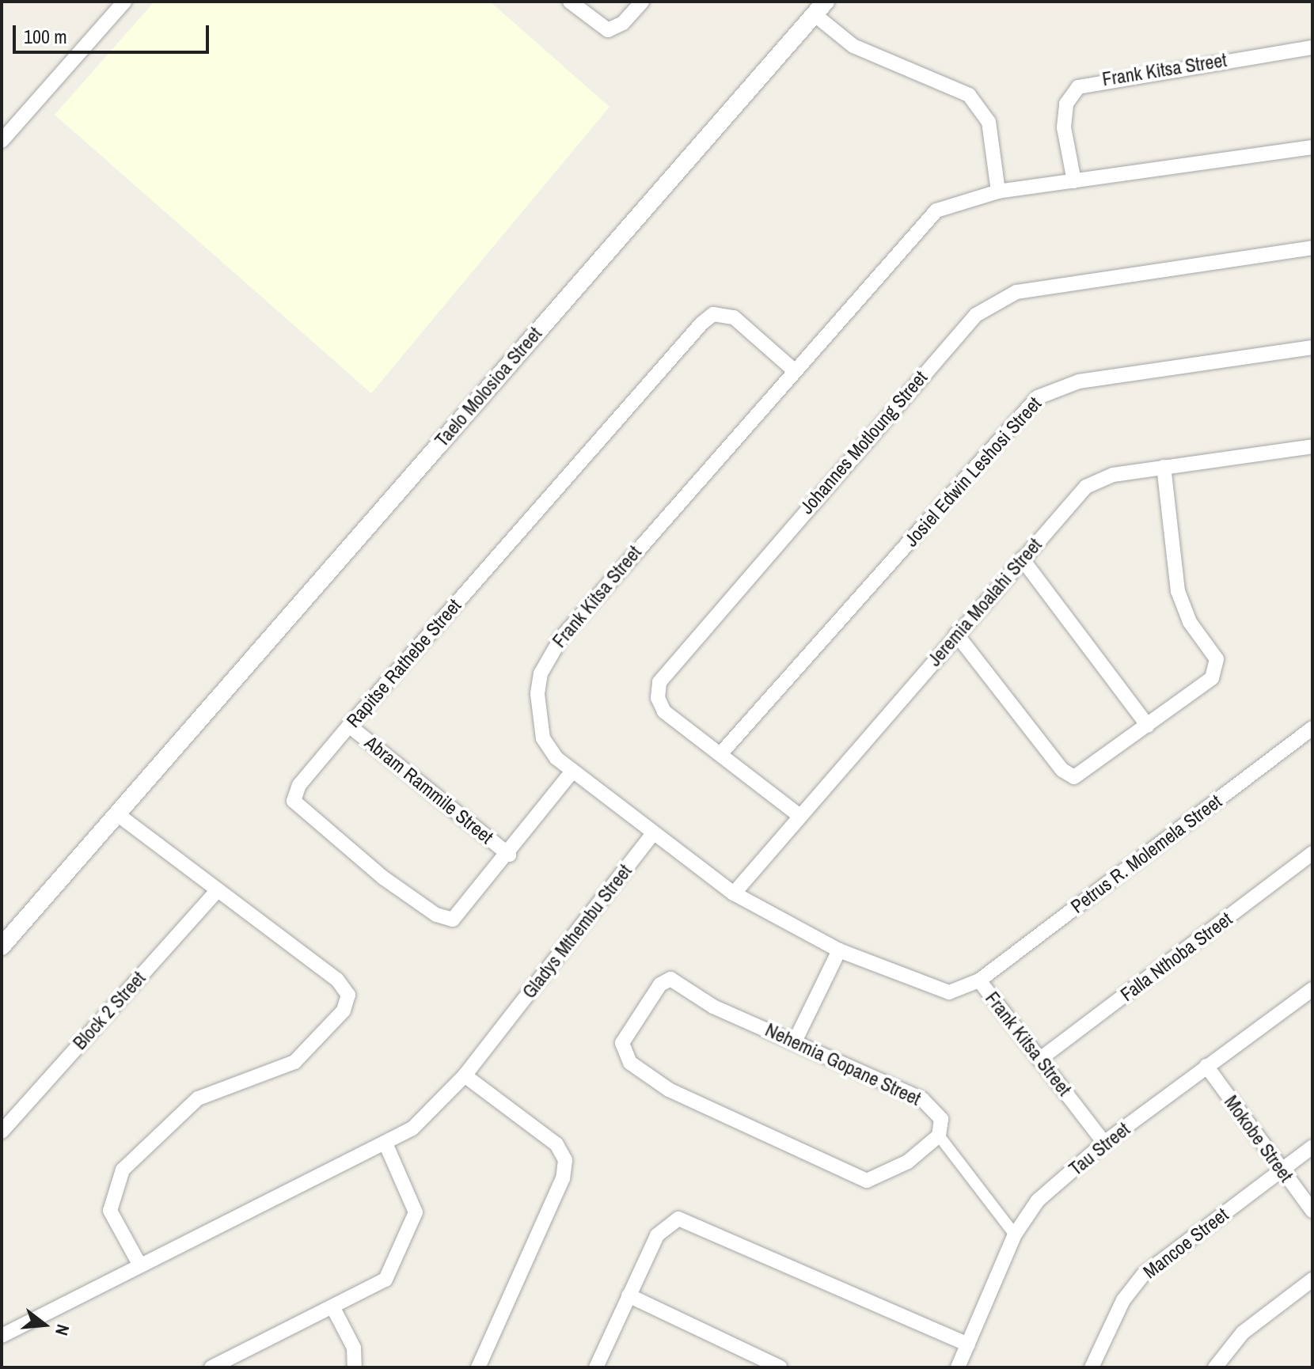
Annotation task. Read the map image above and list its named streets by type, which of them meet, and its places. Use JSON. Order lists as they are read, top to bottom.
{
  "streets": {
    "street": [
      "Frank Kitsa Street",
      "Taelo Molosioa Street",
      "Johannes Motloung Street",
      "Josiel Edwin Leshosi Street",
      "Jeremia Moalahi Street",
      "Rapitse Rathebe Street",
      "Abram Rammile Street",
      "Petrus R. Molemela Street",
      "Gladys Mthembu Street",
      "Falla Nthoba Street",
      "Block 2 Street",
      "Nehemia Gopane Street",
      "Mokobe Street",
      "Tau Street",
      "Mancoe Street"
    ]
  },
  "crossings": [
    ["Frank Kitsa Street", "Jeremia Moalahi Street"],
    ["Frank Kitsa Street", "Rapitse Rathebe Street"],
    ["Frank Kitsa Street", "Petrus R. Molemela Street"],
    ["Frank Kitsa Street", "Gladys Mthembu Street"],
    ["Frank Kitsa Street", "Falla Nthoba Street"],
    ["Frank Kitsa Street", "Tau Street"],
    ["Johannes Motloung Street", "Josiel Edwin Leshosi Street"],
    ["Johannes Motloung Street", "Jeremia Moalahi Street"],
    ["Rapitse Rathebe Street", "Abram Rammile Street"],
    ["Mokobe Street", "Tau Street"],
    ["Mokobe Street", "Mancoe Street"]
  ],
  "scale_bar": "100 m",
  "north": "right"
}
